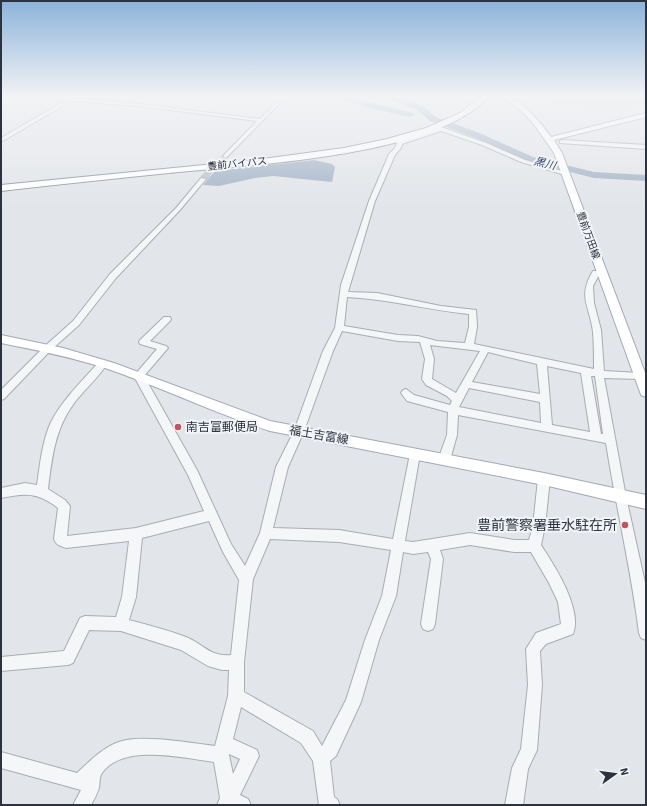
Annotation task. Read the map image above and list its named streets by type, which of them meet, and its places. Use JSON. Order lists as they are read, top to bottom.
{
  "streets": {
    "highway": ["豊前バイパス"],
    "main road": ["豊前万田線", "福土吉富線"]
  },
  "water": ["黒川"],
  "places": ["南吉富郵便局", "豊前警察署垂水駐在所"],
  "north": "right"
}
